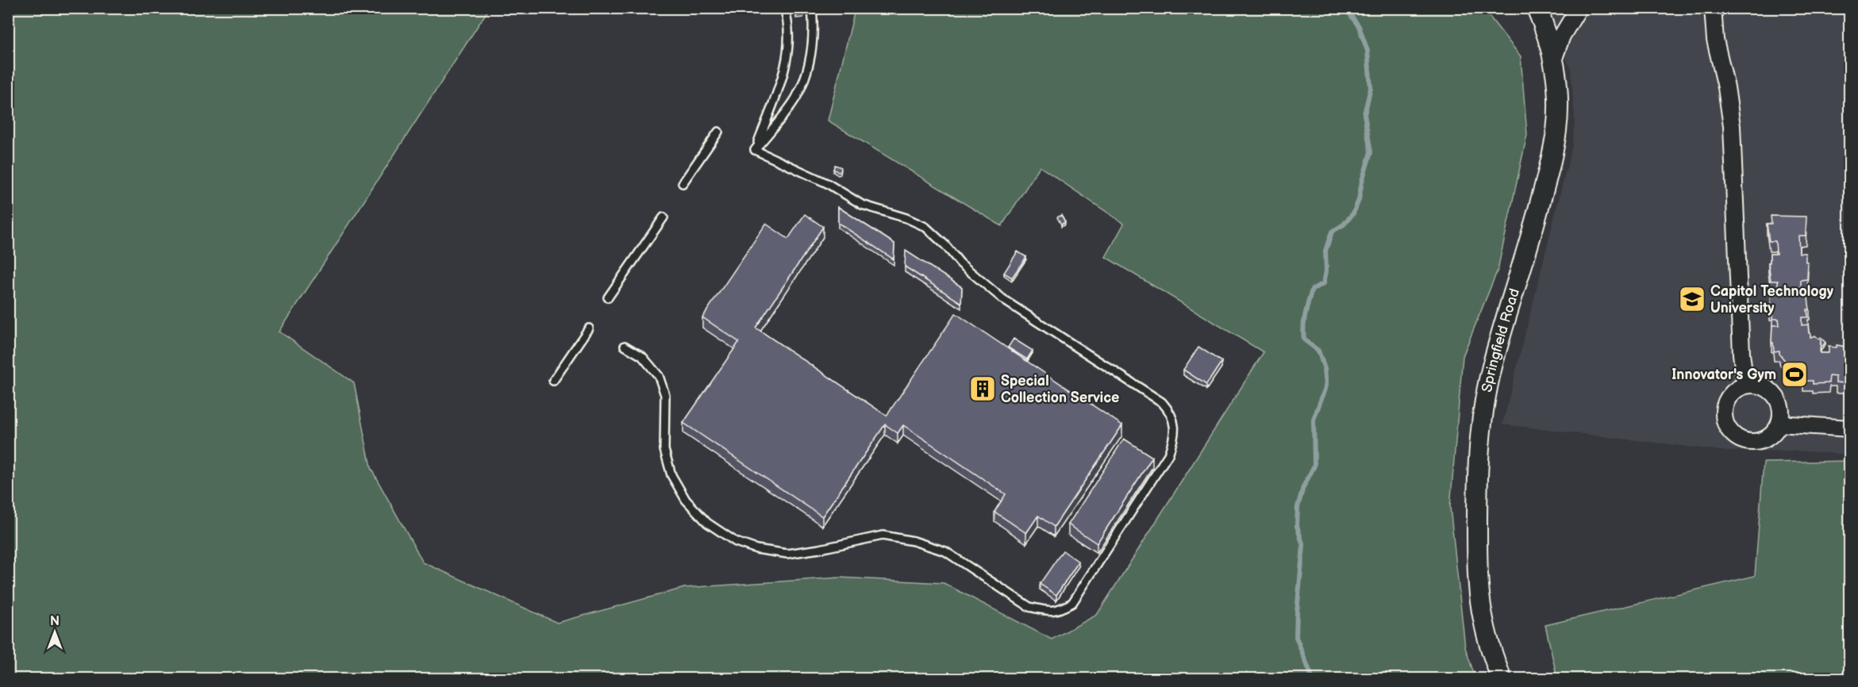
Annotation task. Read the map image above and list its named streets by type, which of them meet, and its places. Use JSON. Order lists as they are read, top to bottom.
{
  "streets": {
    "street": ["Springfield Road"]
  },
  "places": {
    "school or university": ["Capitol Technology University"],
    "sports": ["Innovator's Gym"],
    "building": ["Special Collection Service"]
  },
  "north": "top"
}
